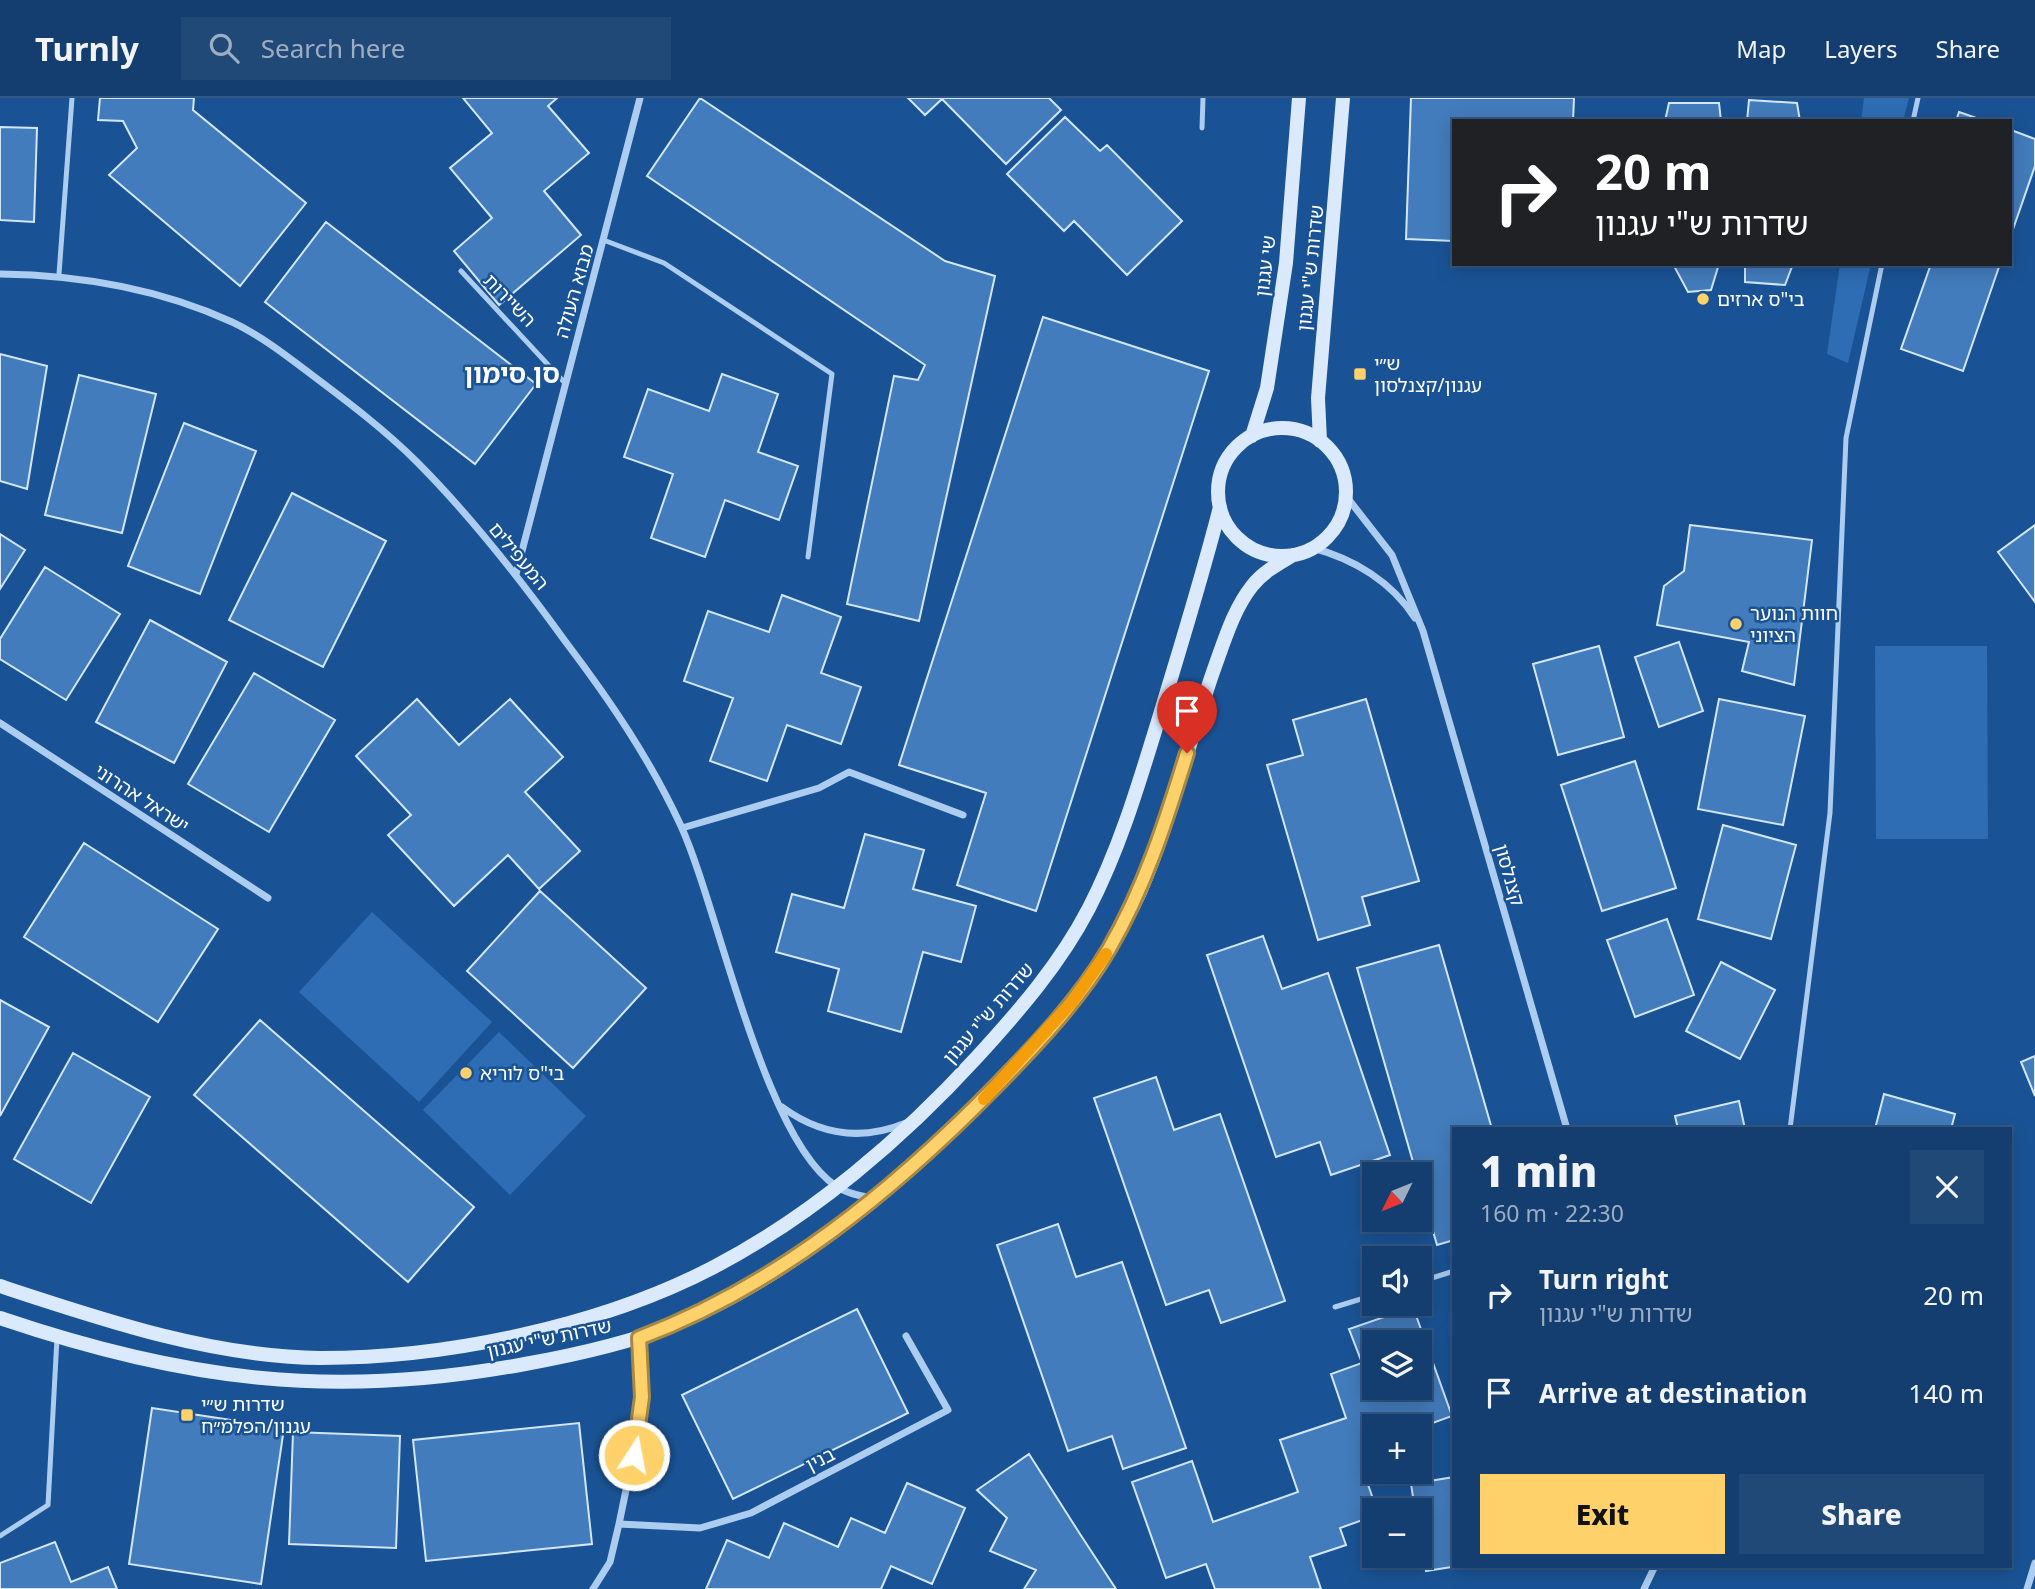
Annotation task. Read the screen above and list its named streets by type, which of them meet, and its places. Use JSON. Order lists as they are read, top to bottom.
{
  "streets": {
    "street": [
      "שי עגנון",
      "שדרות ש\"י עגנון",
      "מבוא העולה",
      "המעפילים",
      "ישראל אהרוני",
      "קצנלסון",
      "בנין"
    ],
    "lane": ["השיירות"]
  },
  "crossings": [
    ["שי עגנון", "שדרות ש\"י עגנון"],
    ["שדרות ש\"י עגנון", "המעפילים"],
    ["מבוא העולה", "השיירות"],
    ["מבוא העולה", "המעפילים"]
  ],
  "districts": ["סן סימון"],
  "places": {
    "other": ["בי\"ס ארזים", "חוות הנוער הציוני", "בי\"ס לוריא"],
    "transit": ["ש״י עגנון/קצנלסון", "שדרות ש״י עגנון/הפלמ״ח"]
  },
  "north": "bottom left",
  "page": {
    "header": "Turnly",
    "search": "Search here",
    "nav": ["Map", "Layers", "Share"],
    "turn": ["20 m", "שדרות ש\"י עגנון"],
    "heading": ["1 min", "160 m · 22:30"],
    "map_buttons": ["+", "−"],
    "list": [
      {
        "name": "Turn right",
        "note": "שדרות ש\"י עגנון",
        "value": "20 m"
      },
      {
        "name": "Arrive at destination",
        "value": "140 m"
      }
    ],
    "buttons": ["Exit", "Share"]
  }
}
